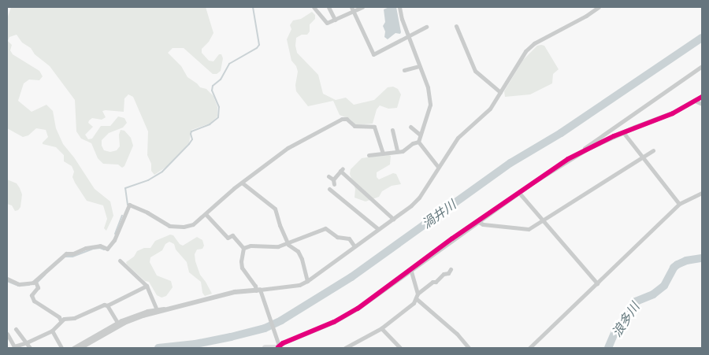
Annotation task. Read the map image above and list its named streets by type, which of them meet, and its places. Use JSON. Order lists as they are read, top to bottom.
{
  "water": ["渦井川", "浪多川"]
}
